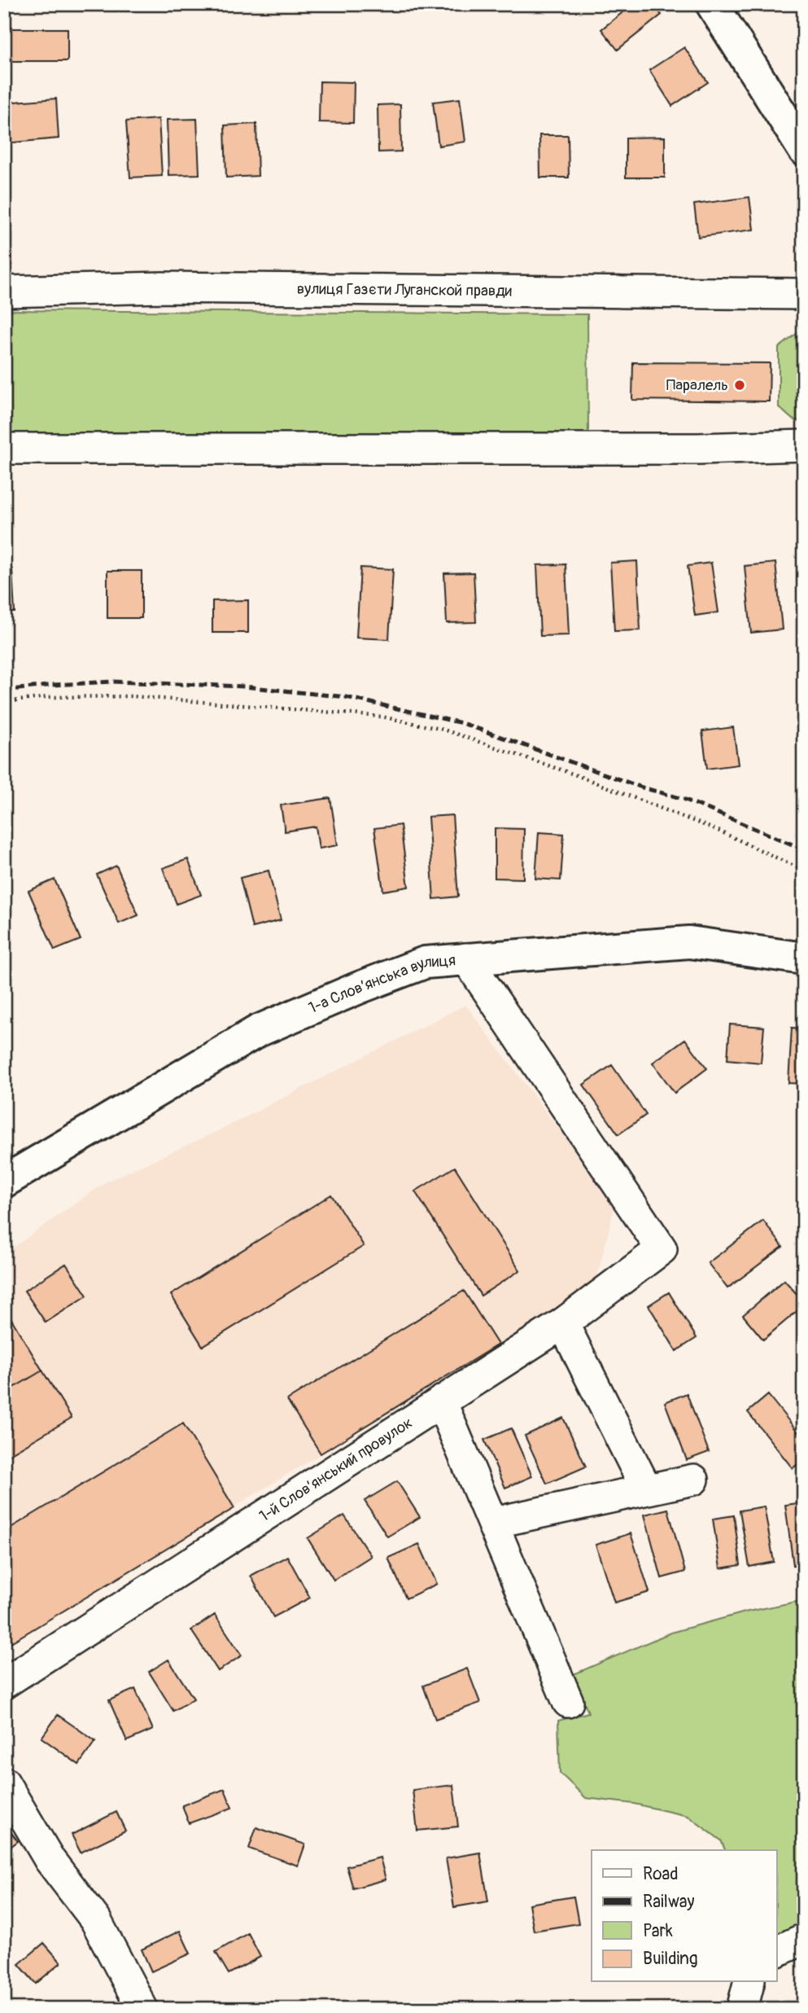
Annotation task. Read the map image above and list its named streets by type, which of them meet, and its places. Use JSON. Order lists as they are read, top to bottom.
{
  "streets": {
    "street": ["вулиця Газєти Луганской правди", "1-а Слов’янська вулиця", "1-й Слов’янський провулок"]
  },
  "crossings": [
    ["1-а Слов’янська вулиця", "1-й Слов’янський провулок"]
  ],
  "places": ["Паралель"],
  "legend": [
    "Road",
    "Railway",
    "Park",
    "Building"
  ]
}
